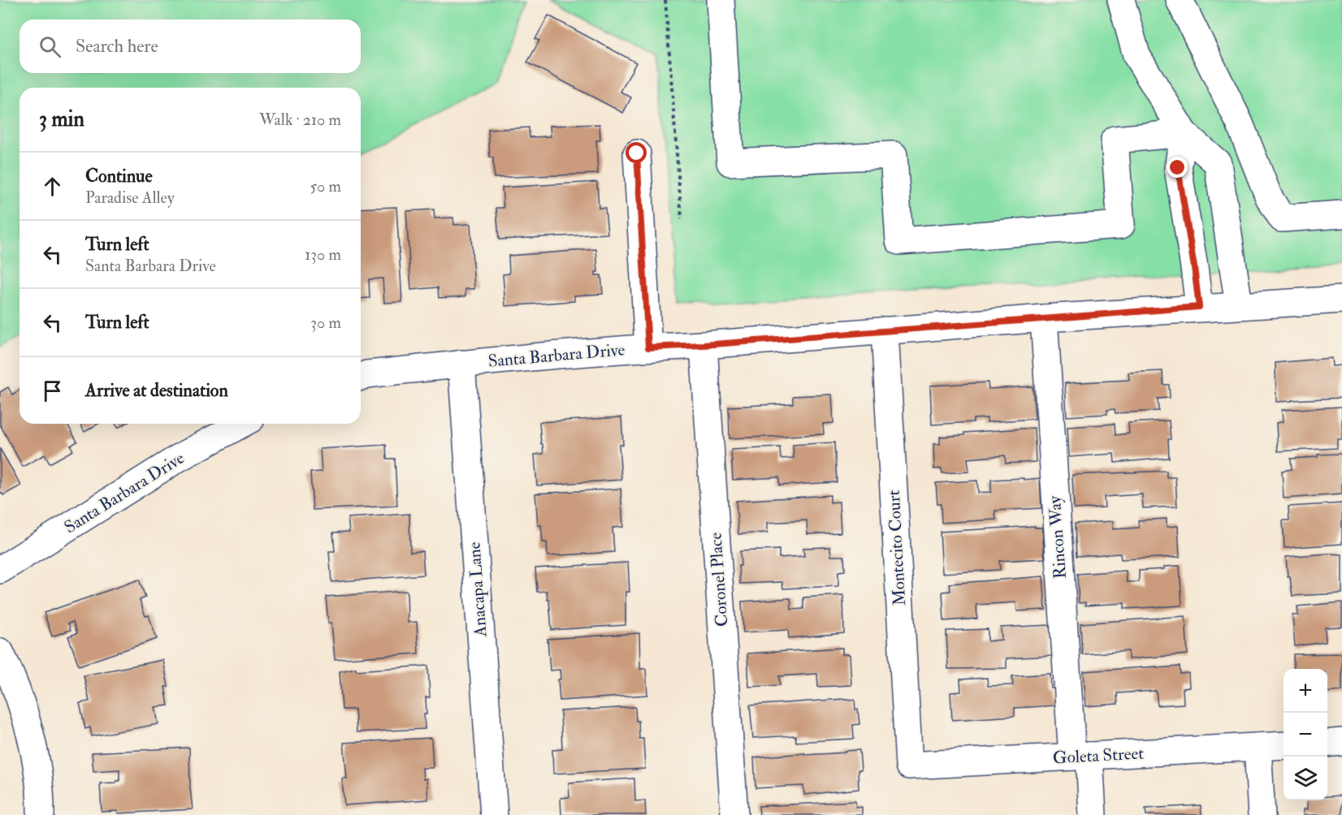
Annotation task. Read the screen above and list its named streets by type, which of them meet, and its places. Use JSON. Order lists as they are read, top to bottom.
{
  "streets": {
    "street": [
      "Santa Barbara Drive",
      "Rincon Way",
      "Montecito Court",
      "Coronel Place",
      "Anacapa Lane",
      "Goleta Street"
    ]
  },
  "crossings": [
    ["Santa Barbara Drive", "Rincon Way"],
    ["Santa Barbara Drive", "Montecito Court"],
    ["Santa Barbara Drive", "Coronel Place"],
    ["Santa Barbara Drive", "Anacapa Lane"],
    ["Rincon Way", "Goleta Street"],
    ["Montecito Court", "Goleta Street"]
  ],
  "page": {
    "search": "Search here",
    "heading": ["3 min", "Walk · 210 m"],
    "list": [
      ["Continue", "Paradise Alley", "50 m"],
      ["Turn left", "Santa Barbara Drive", "130 m"],
      ["Turn left", "30 m"],
      "Arrive at destination"
    ],
    "map_buttons": ["+", "−"]
  }
}
